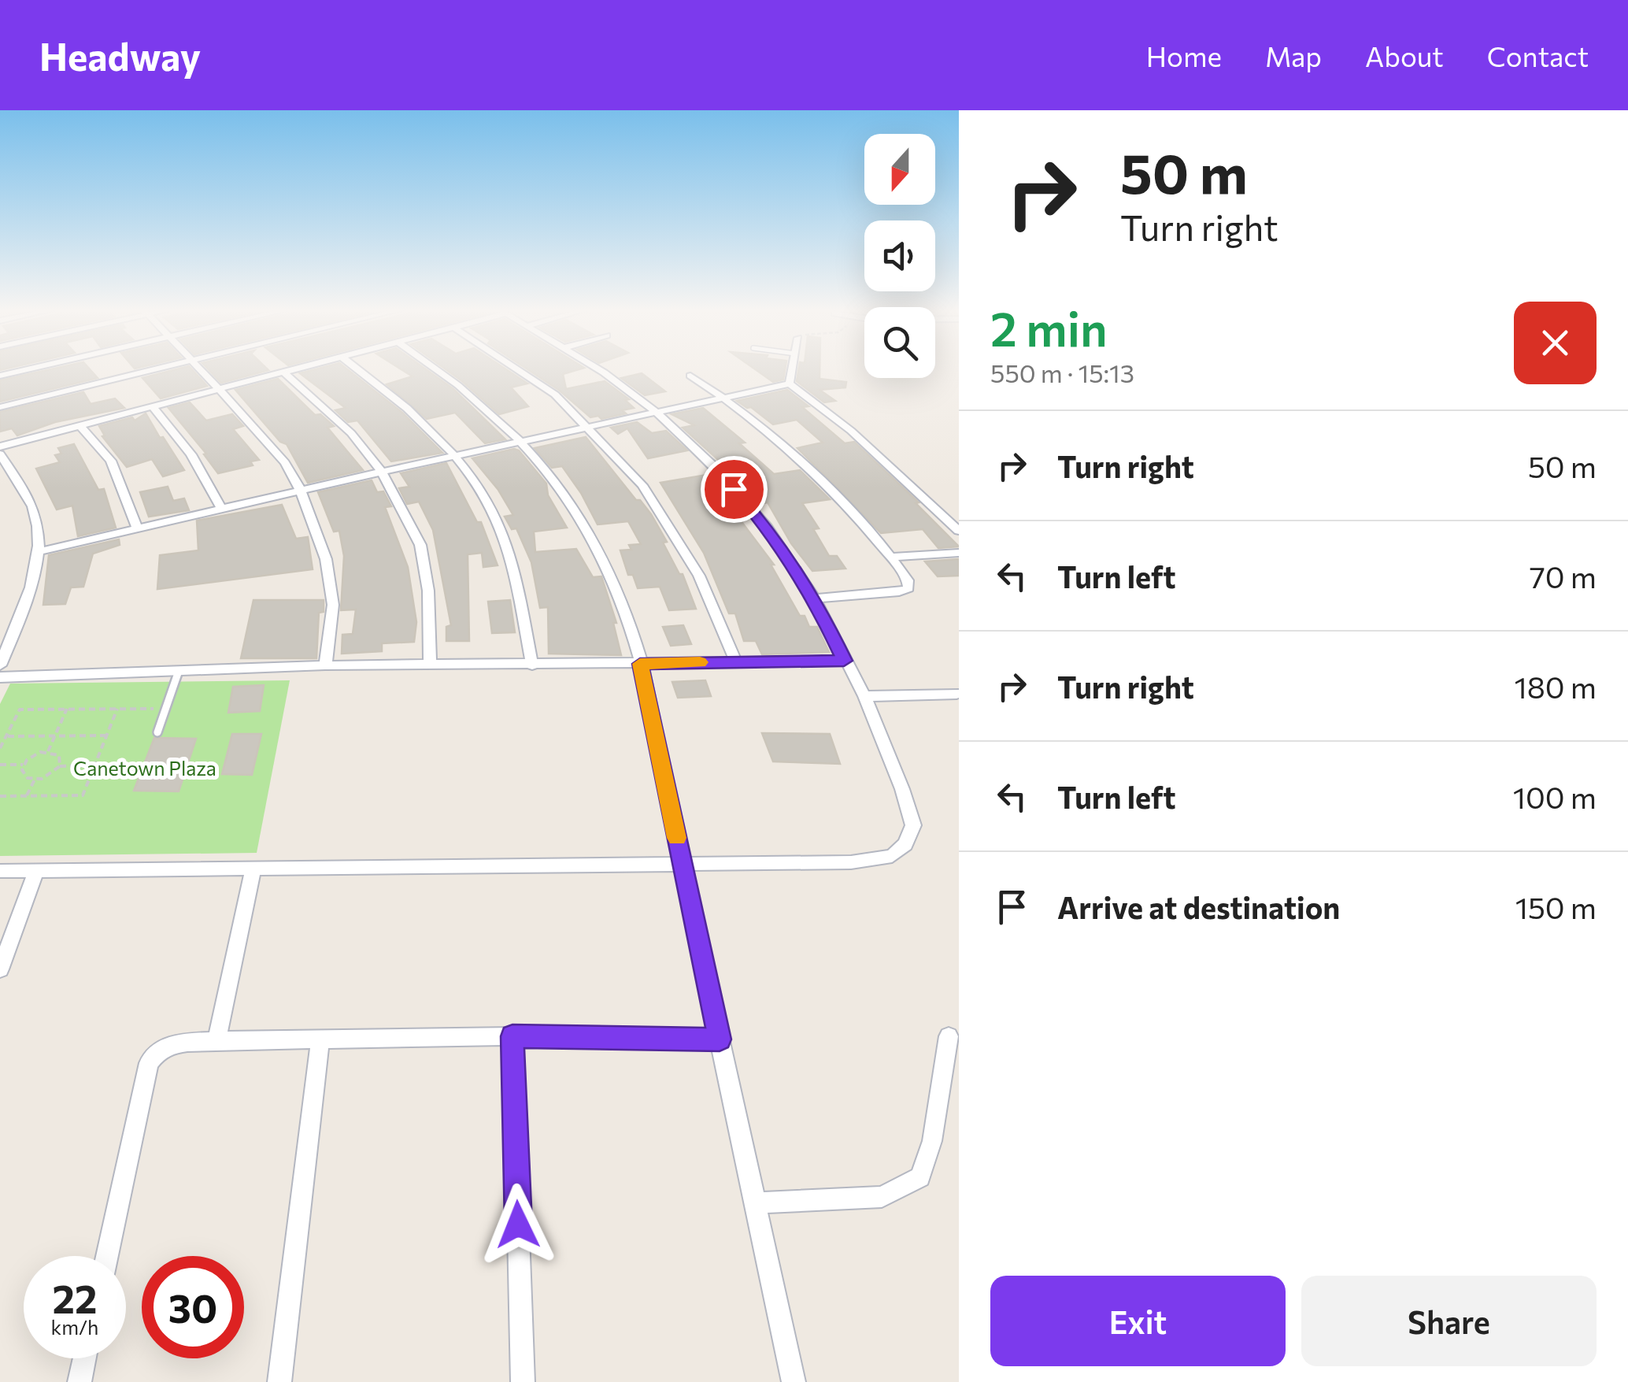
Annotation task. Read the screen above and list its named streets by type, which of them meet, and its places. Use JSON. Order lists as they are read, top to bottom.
{
  "parks": ["Canetown Plaza"],
  "north": "bottom",
  "page": {
    "header": "Headway",
    "nav": [
      "Home",
      "Map",
      "About",
      "Contact"
    ],
    "turn": ["50 m", "Turn right"],
    "heading": ["2 min", "550 m · 15:13"],
    "list": [
      {
        "name": "Turn right",
        "value": "50 m"
      },
      {
        "name": "Turn left",
        "value": "70 m"
      },
      {
        "name": "Turn right",
        "value": "180 m"
      },
      {
        "name": "Turn left",
        "value": "100 m"
      },
      {
        "name": "Arrive at destination",
        "value": "150 m"
      }
    ],
    "speed": "22 km/h",
    "limit": "30",
    "buttons": ["Exit", "Share"]
  }
}
